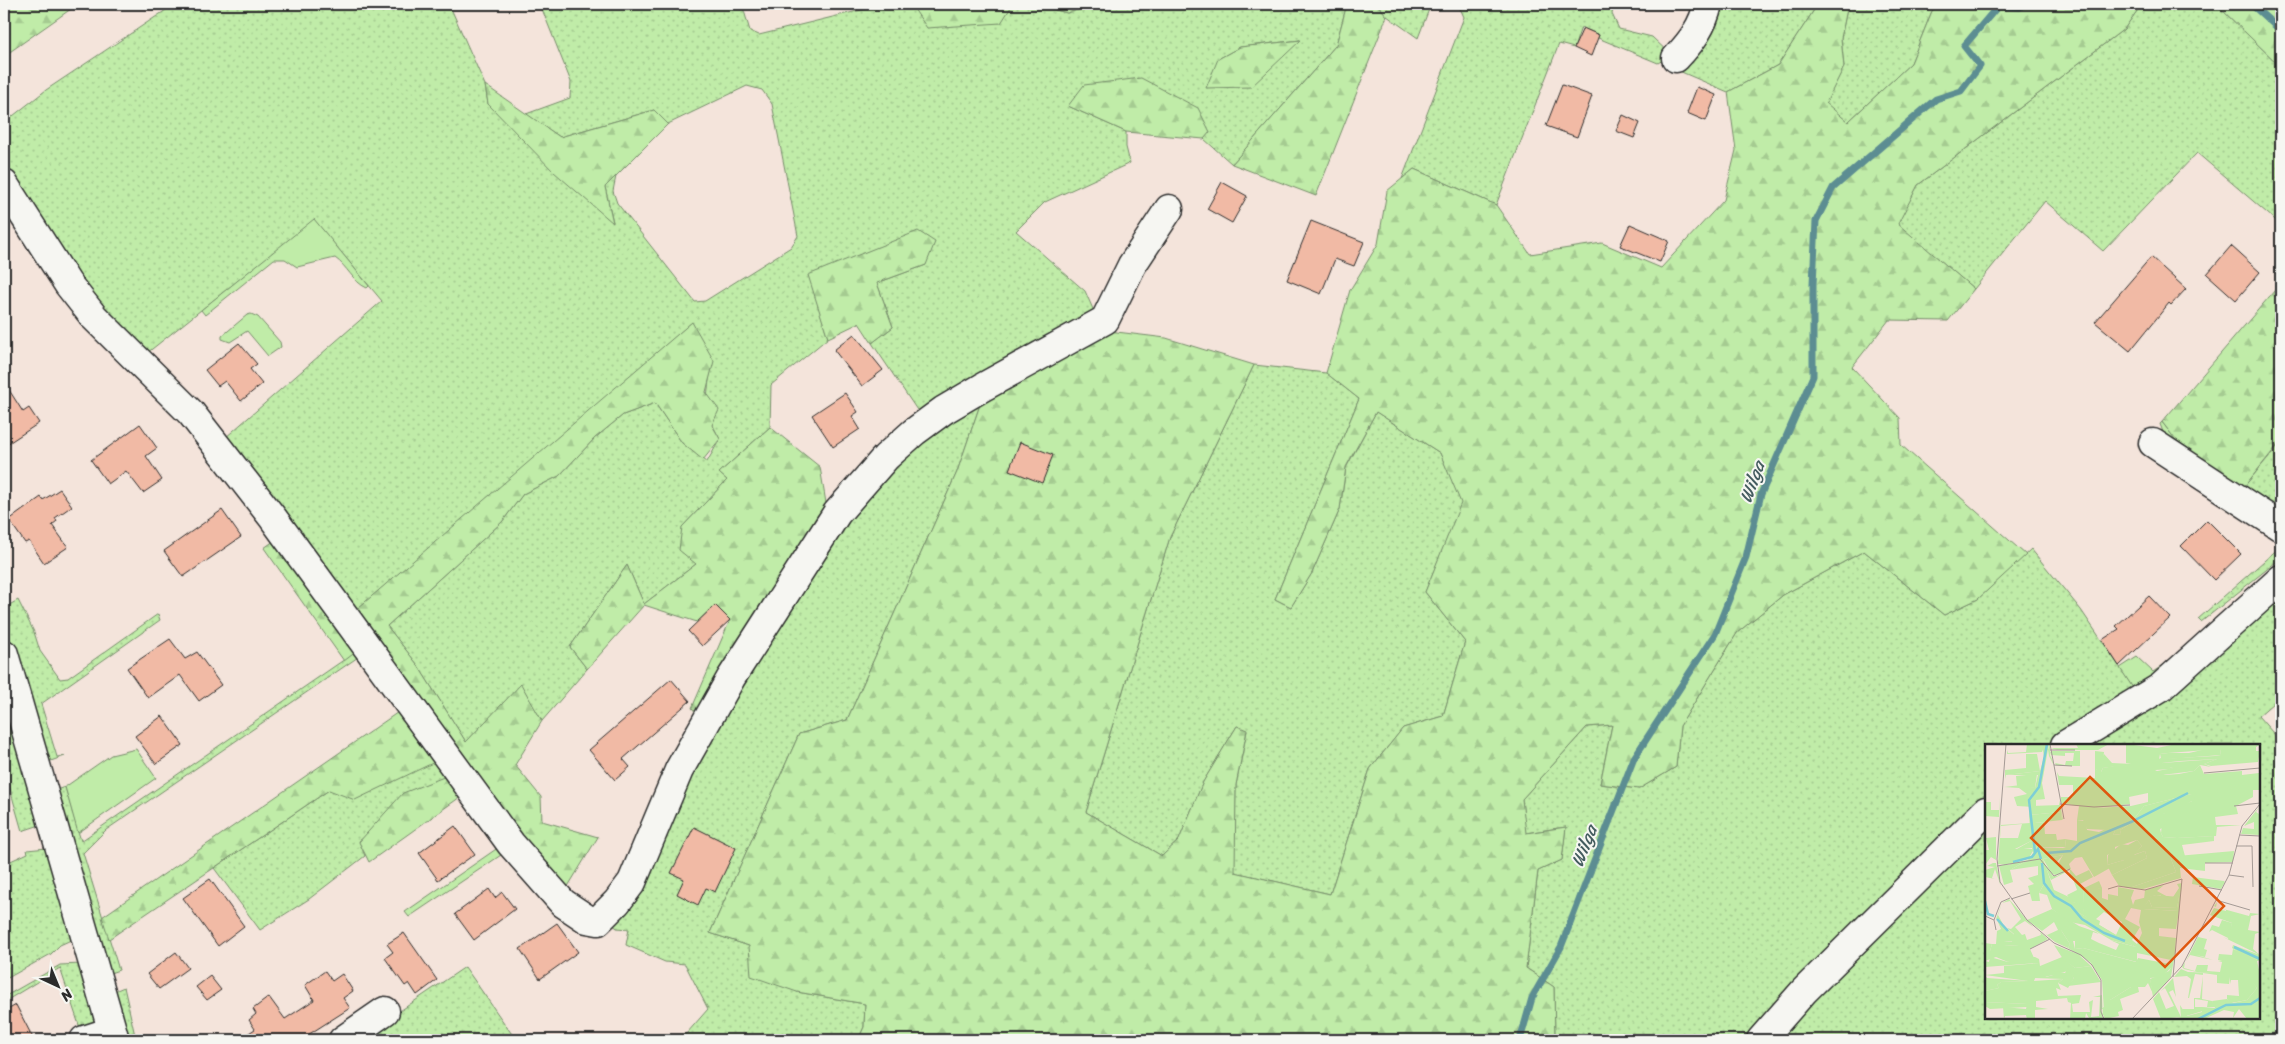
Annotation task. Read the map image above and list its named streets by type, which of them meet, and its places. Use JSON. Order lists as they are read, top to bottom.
{
  "water": ["Wilga"],
  "north": "bottom right"
}
